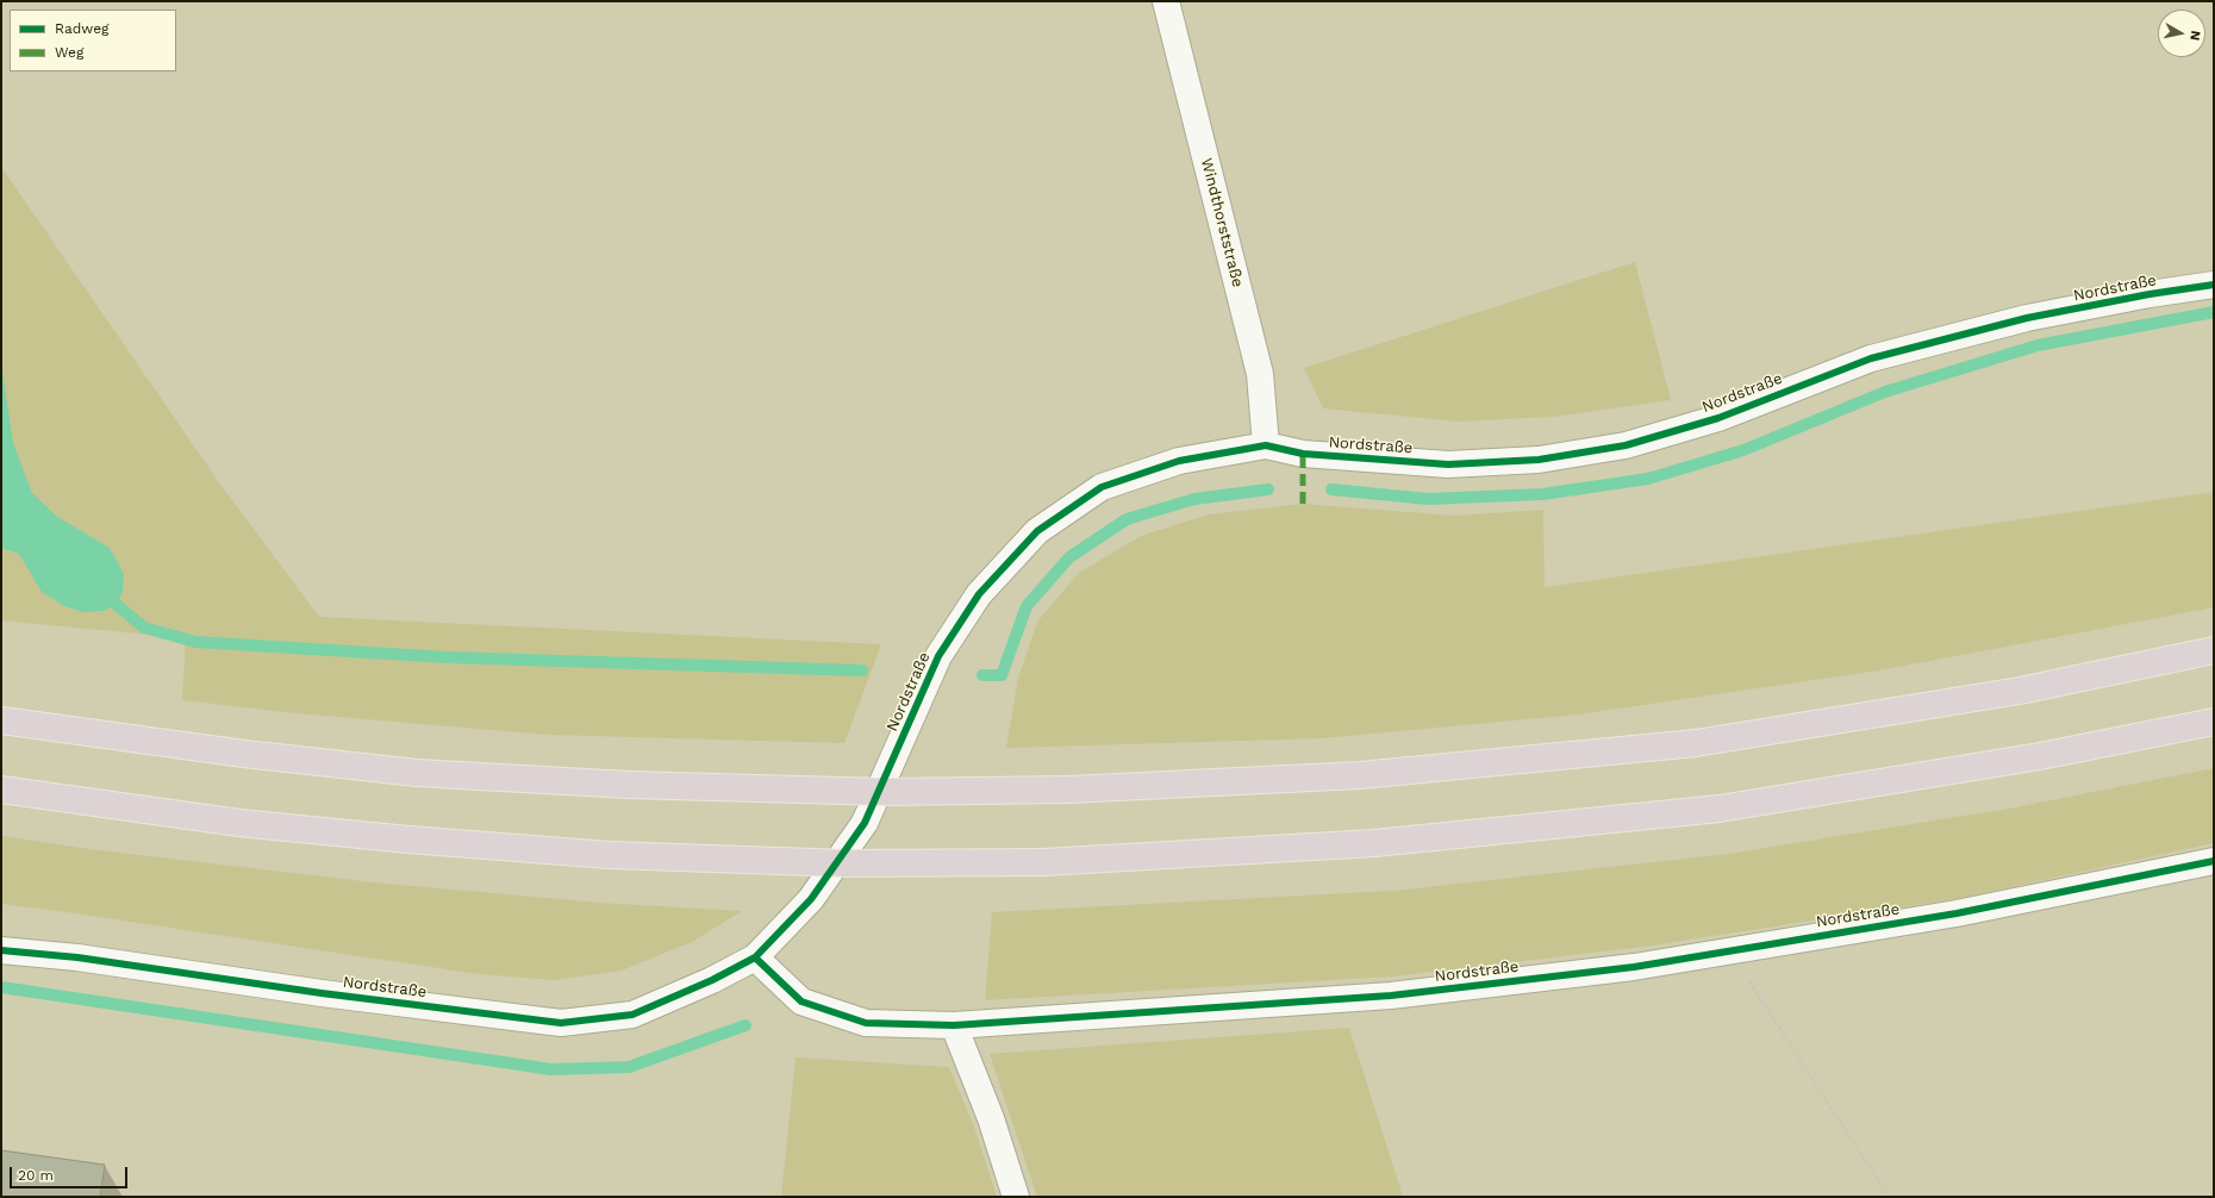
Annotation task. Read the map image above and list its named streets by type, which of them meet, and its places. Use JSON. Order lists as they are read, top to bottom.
{
  "streets": {
    "street": ["Windthorststraße", "Nordstraße"]
  },
  "crossings": [
    ["Windthorststraße", "Nordstraße"]
  ],
  "legend": ["Radweg", "Weg"],
  "scale_bar": "20 m",
  "north": "right"
}
